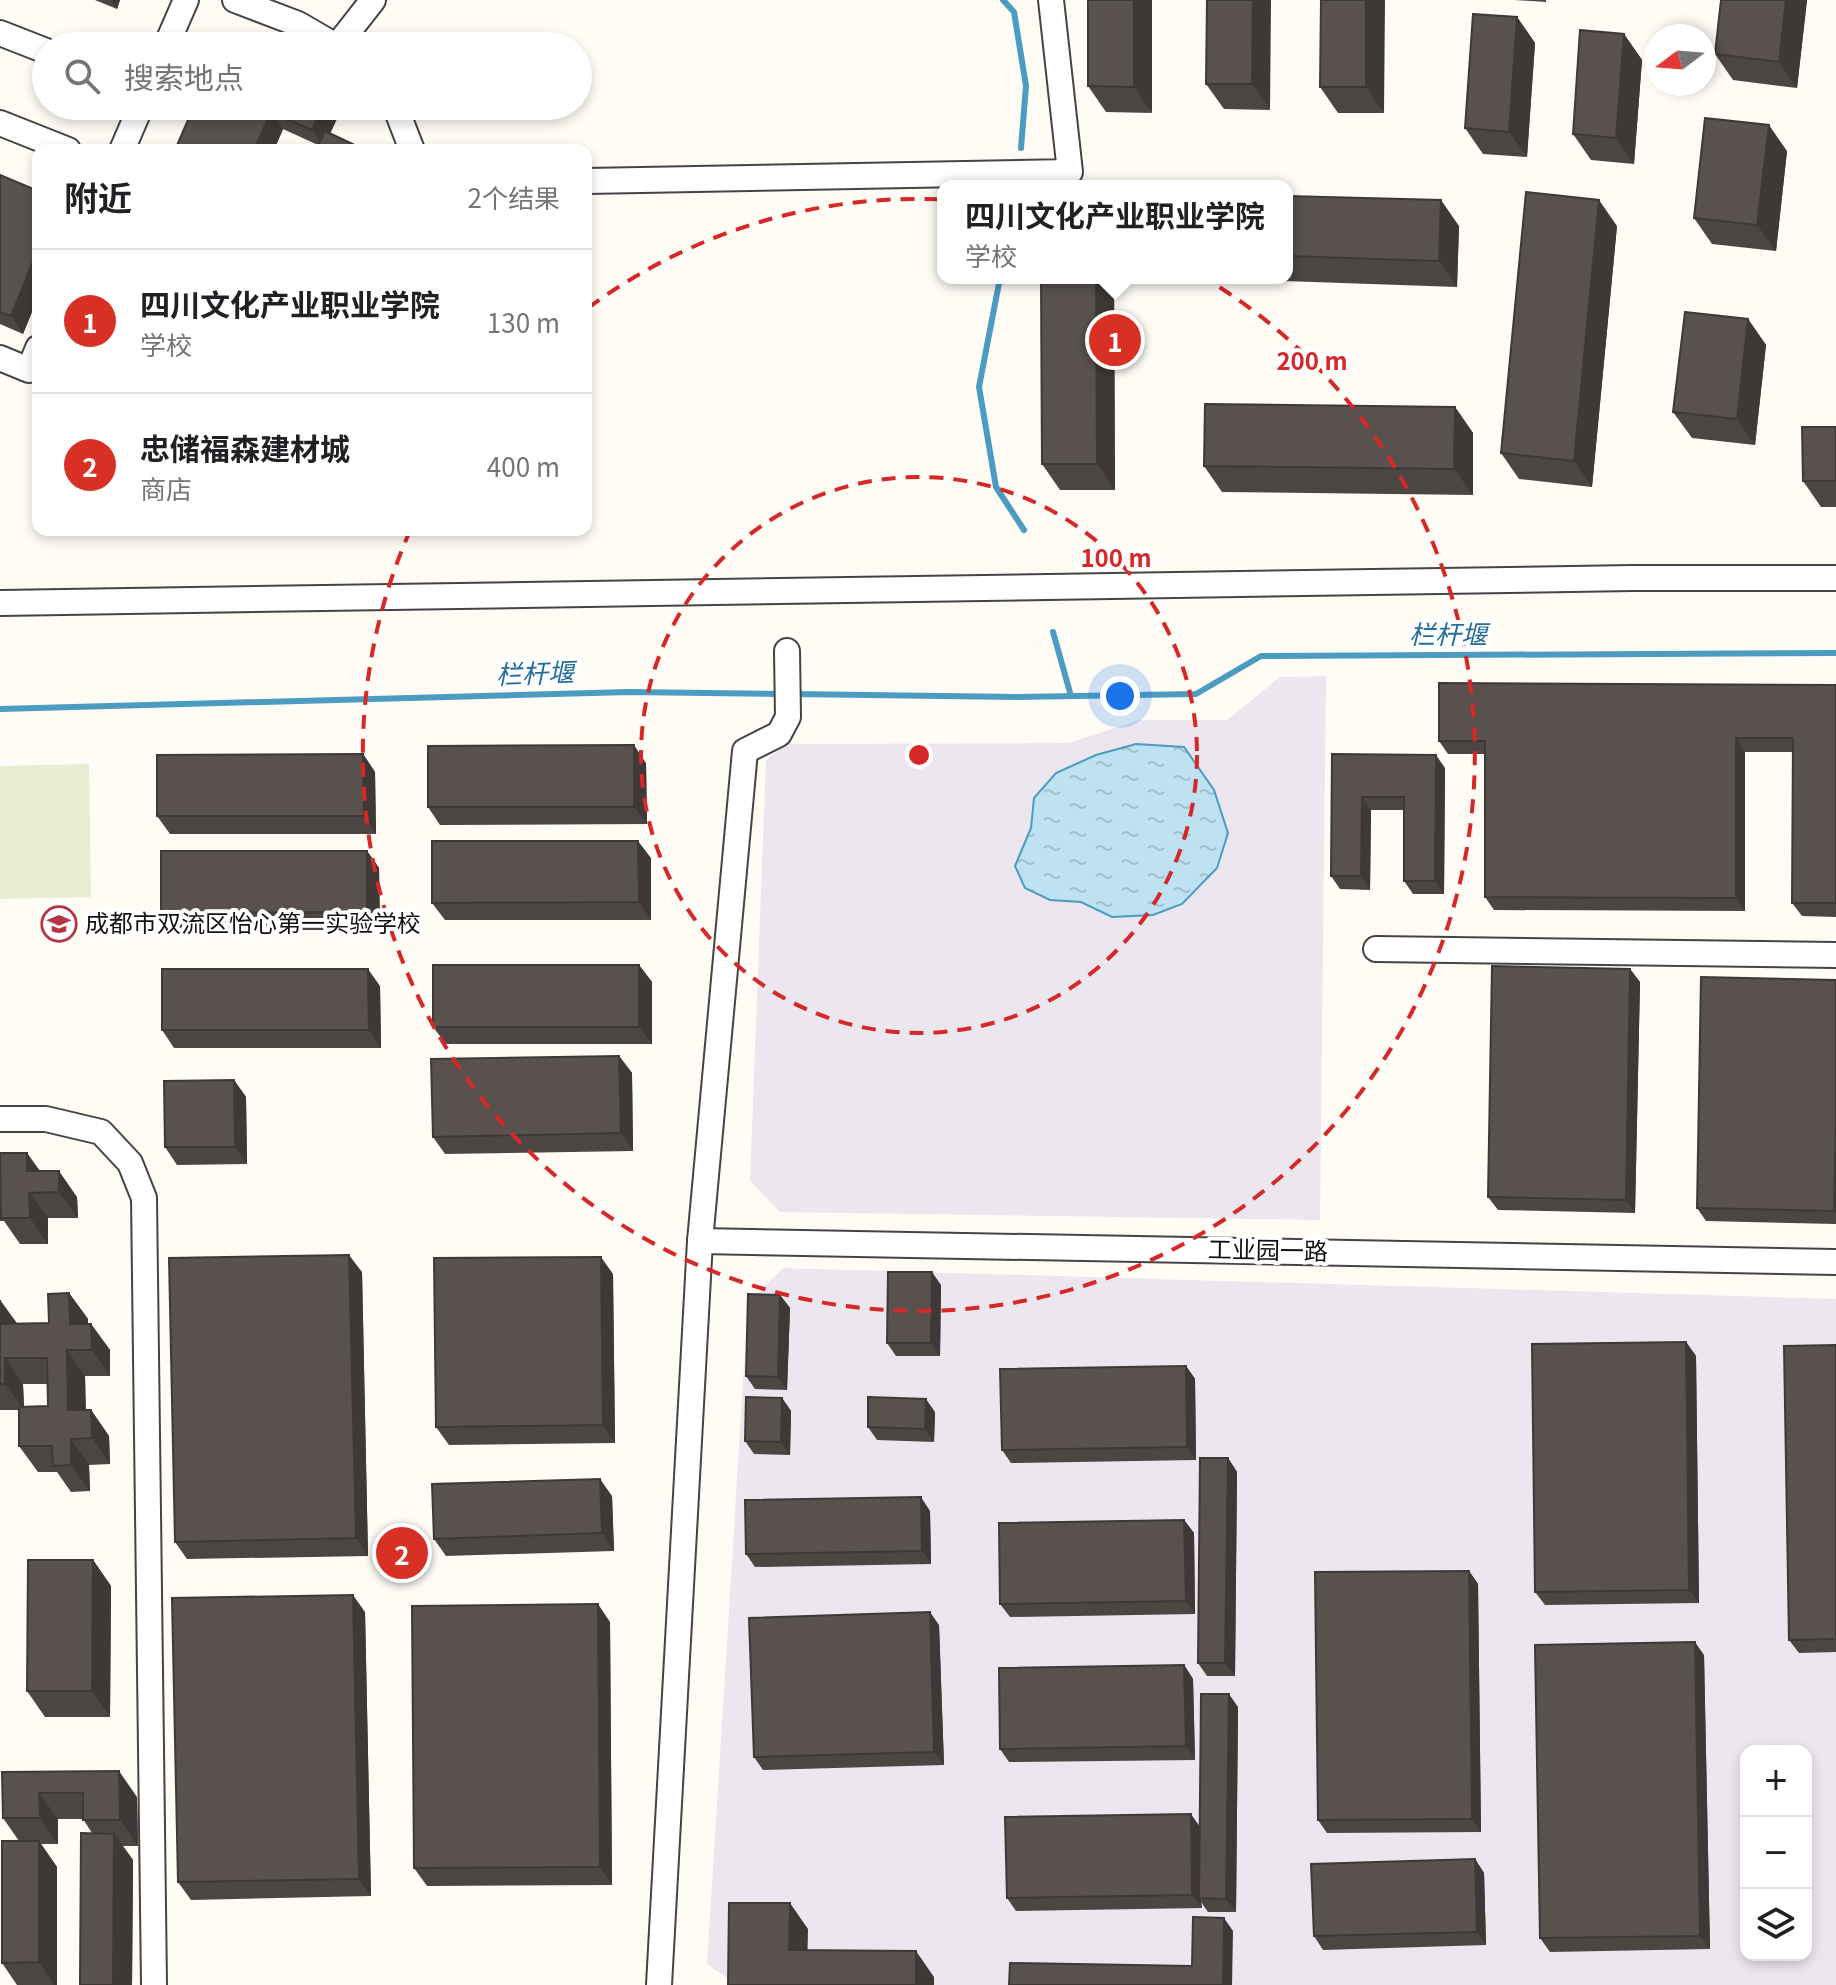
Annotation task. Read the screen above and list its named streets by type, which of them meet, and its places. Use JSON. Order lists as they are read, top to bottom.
{
  "streets": {
    "street": ["工业园一路"]
  },
  "water": ["栏杆堰"],
  "places": {
    "school or university": ["成都市双流区怡心第一实验学校"]
  },
  "north": "left",
  "page": {
    "search": "搜索地点",
    "heading": ["附近", "2个结果"],
    "popup": ["四川文化产业职业学院", "学校"],
    "list": [
      {
        "mark": "1",
        "name": "四川文化产业职业学院",
        "note": "学校",
        "value": "130 m"
      },
      {
        "mark": "2",
        "name": "忠储福森建材城",
        "note": "商店",
        "value": "400 m"
      }
    ],
    "pins": ["1", "2"],
    "map_buttons": ["+", "−"]
  },
  "rings": ["200 m", "100 m"]
}
